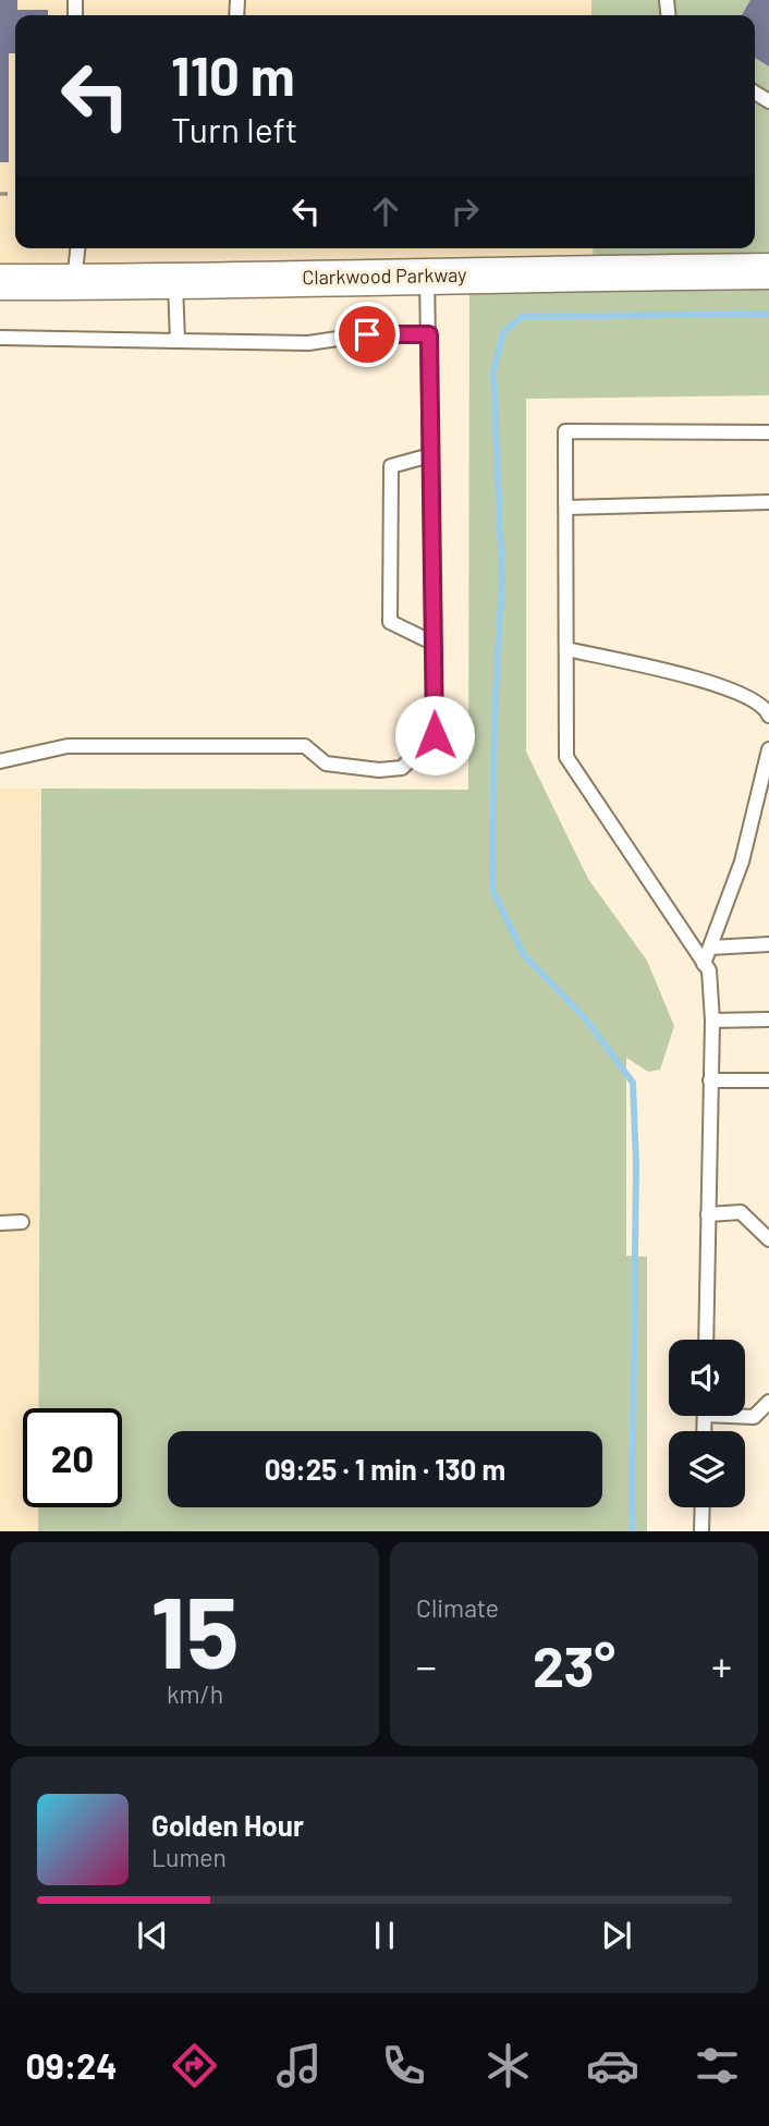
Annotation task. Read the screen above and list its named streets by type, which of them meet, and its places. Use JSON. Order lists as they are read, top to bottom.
{
  "streets": {
    "street": ["Clarkwood Parkway"]
  },
  "page": {
    "turn": ["110 m", "Turn left"],
    "limit": "20",
    "trip": "09:25 · 1 min · 130 m",
    "tile": [
      ["15", "km/h"],
      "Climate"
    ],
    "heat": ["−", "23°", "+"],
    "song": ["Golden Hour", "Lumen"],
    "tabs": "09:24"
  }
}
